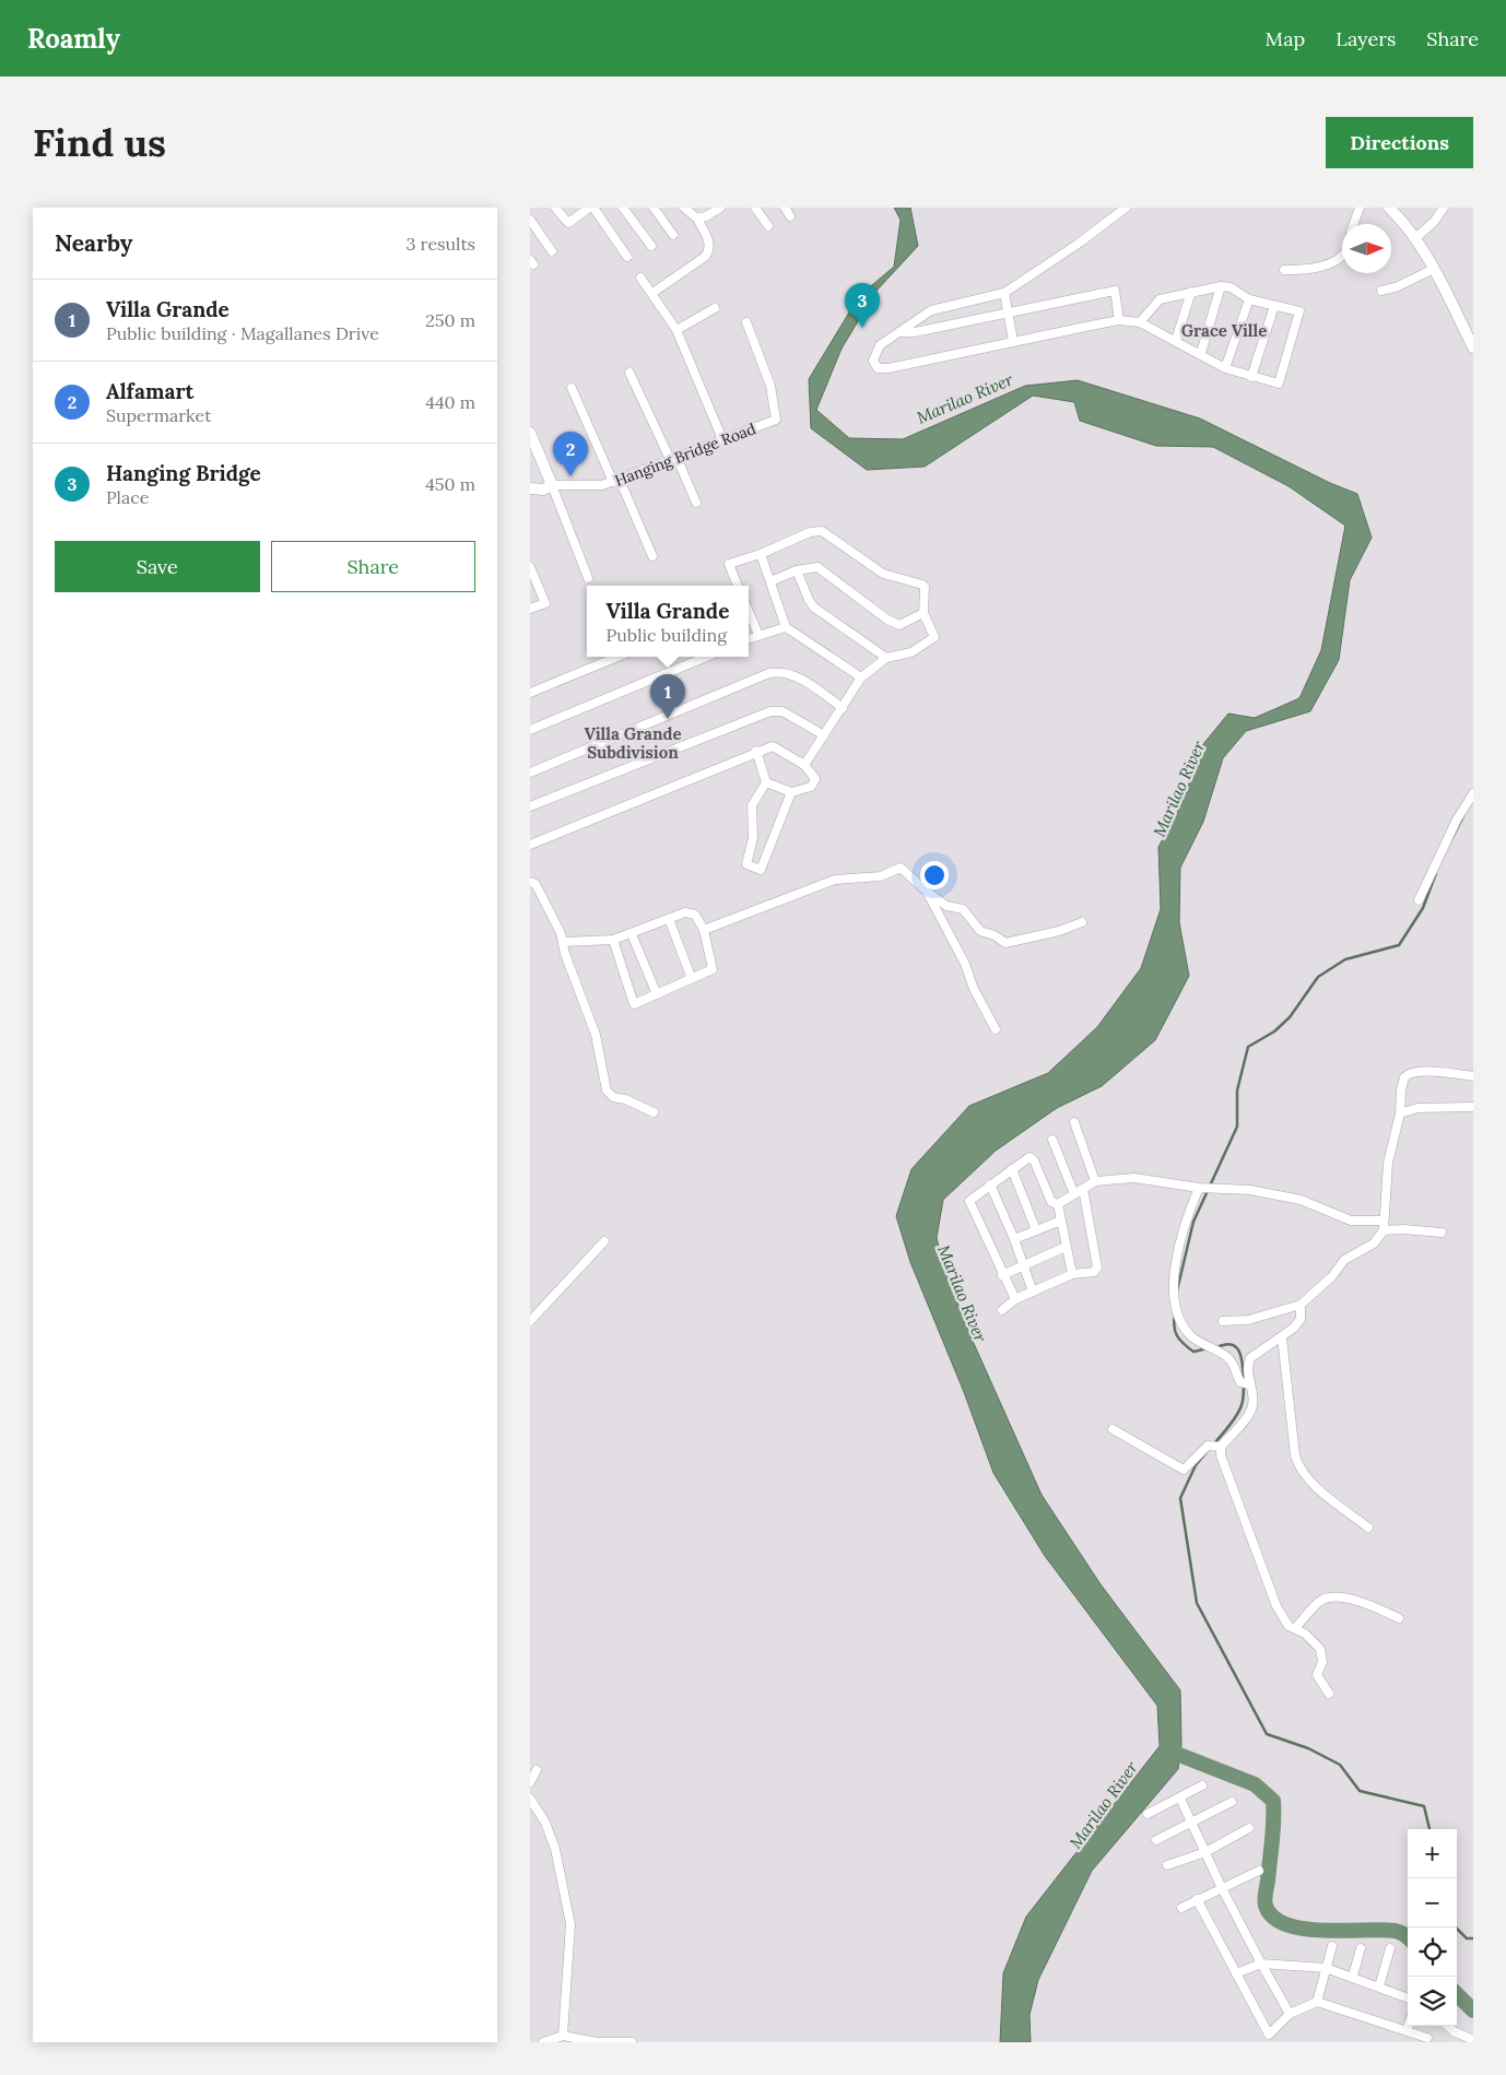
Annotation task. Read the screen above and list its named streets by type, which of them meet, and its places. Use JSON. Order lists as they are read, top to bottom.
{
  "streets": {
    "main road": ["Hanging Bridge Road"]
  },
  "districts": ["Grace Ville", "Villa Grande Subdivision"],
  "water": ["Marilao River"],
  "north": "right",
  "page": {
    "header": "Roamly",
    "nav": ["Map", "Layers", "Share"],
    "buttons": [
      "Directions",
      ["Save", "Share"]
    ],
    "title": "Find us",
    "heading": ["Nearby", "3 results"],
    "list": [
      {
        "mark": "1",
        "name": "Villa Grande",
        "note": "Public building · Magallanes Drive",
        "value": "250 m"
      },
      {
        "mark": "2",
        "name": "Alfamart",
        "note": "Supermarket",
        "value": "440 m"
      },
      {
        "mark": "3",
        "name": "Hanging Bridge",
        "note": "Place",
        "value": "450 m"
      }
    ],
    "pins": ["3", "2", "1"],
    "popup": ["Villa Grande", "Public building"],
    "map_buttons": ["+", "−"]
  }
}
